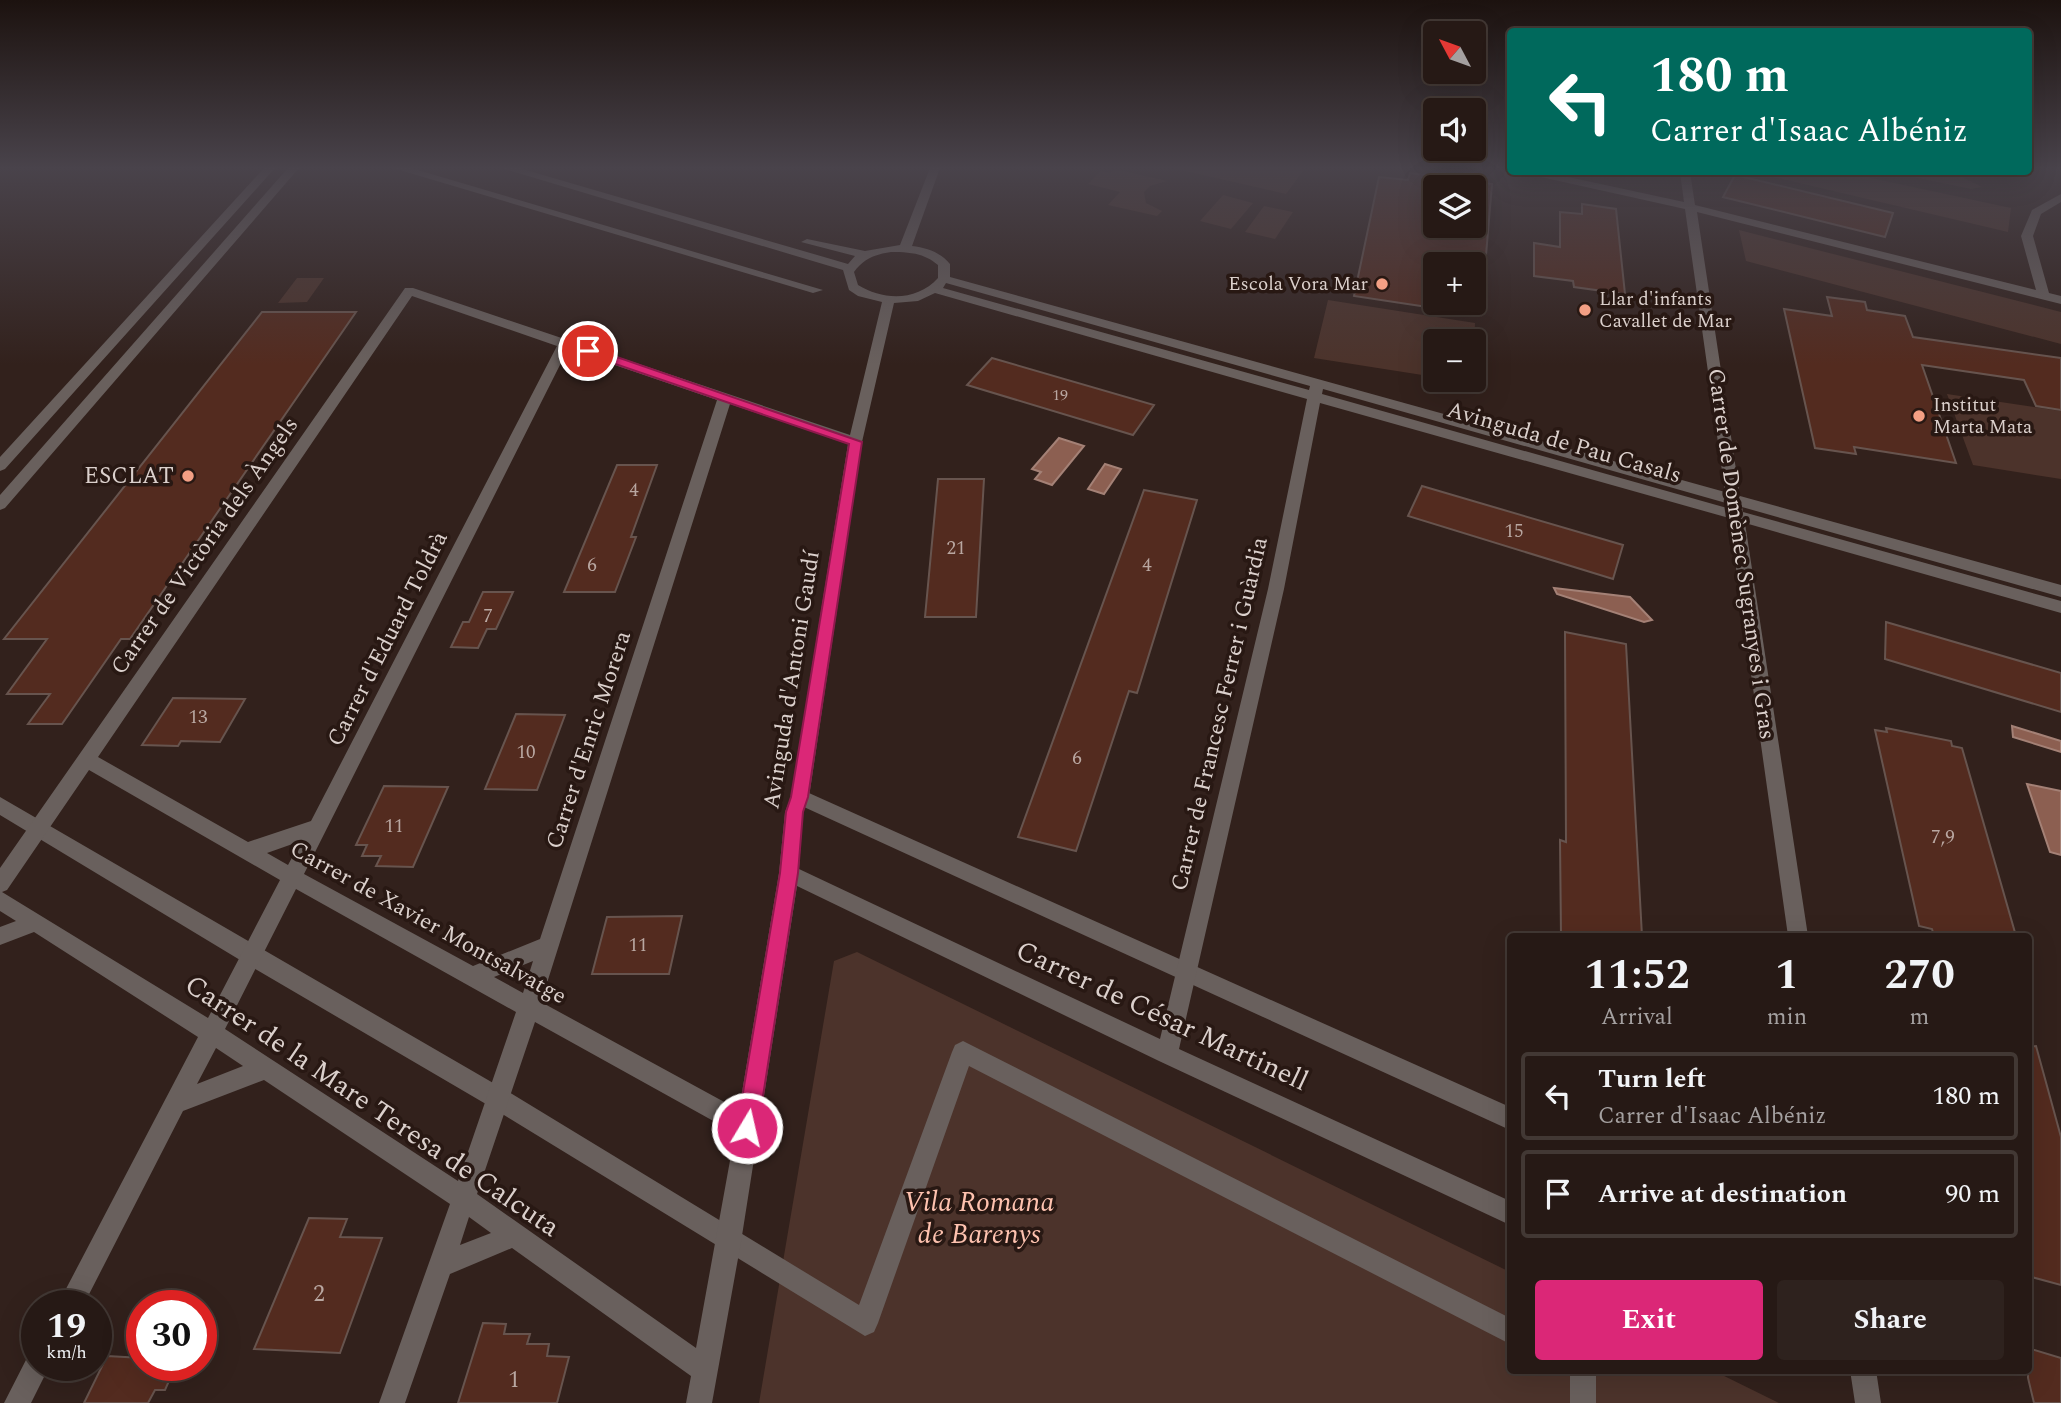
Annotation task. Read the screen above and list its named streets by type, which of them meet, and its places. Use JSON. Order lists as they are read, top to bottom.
{
  "streets": {
    "street": [
      "Avinguda de Pau Casals",
      "Carrer de Victòria dels Àngels",
      "Carrer de Domènec Sugranyes i Gras",
      "Carrer d'Eduard Toldrà",
      "Avinguda d'Antoni Gaudí",
      "Carrer de Francesc Ferrer i Guàrdia",
      "Carrer d'Enric Morera",
      "Carrer de Xavier Montsalvatge",
      "Carrer de César Martinell",
      "Carrer de la Mare Teresa de Calcuta"
    ]
  },
  "crossings": [
    ["Avinguda de Pau Casals", "Carrer de Domènec Sugranyes i Gras"],
    ["Avinguda de Pau Casals", "Carrer de Francesc Ferrer i Guàrdia"],
    ["Carrer de Victòria dels Àngels", "Carrer d'Eduard Toldrà"],
    ["Carrer de Victòria dels Àngels", "Carrer de Xavier Montsalvatge"],
    ["Carrer d'Eduard Toldrà", "Carrer de Xavier Montsalvatge"],
    ["Carrer d'Eduard Toldrà", "Carrer de la Mare Teresa de Calcuta"],
    ["Avinguda d'Antoni Gaudí", "Carrer de Xavier Montsalvatge"],
    ["Avinguda d'Antoni Gaudí", "Carrer de César Martinell"],
    ["Avinguda d'Antoni Gaudí", "Carrer de la Mare Teresa de Calcuta"],
    ["Carrer de Francesc Ferrer i Guàrdia", "Carrer de César Martinell"],
    ["Carrer d'Enric Morera", "Carrer de Xavier Montsalvatge"],
    ["Carrer d'Enric Morera", "Carrer de la Mare Teresa de Calcuta"]
  ],
  "parks": ["Vila Romana de Barenys"],
  "places": [
    "Escola Vora Mar",
    "Llar d'infants Cavallet de Mar",
    "Institut Marta Mata",
    "ESCLAT"
  ],
  "house_numbers": [
    "19",
    "4",
    "15",
    "21",
    "6",
    "4",
    "7",
    "13",
    "10",
    "6",
    "11",
    "7,9",
    "11",
    "2",
    "1"
  ],
  "north": "top left",
  "page": {
    "map_buttons": ["+", "−"],
    "turn": ["180 m", "Carrer d'Isaac Albéniz"],
    "eta": [
      "11:52",
      "Arrival",
      "1",
      "min",
      "270",
      "m"
    ],
    "list": [
      {
        "name": "Turn left",
        "note": "Carrer d'Isaac Albéniz",
        "value": "180 m"
      },
      {
        "name": "Arrive at destination",
        "value": "90 m"
      }
    ],
    "buttons": ["Exit", "Share"],
    "speed": "19 km/h",
    "limit": "30"
  }
}
